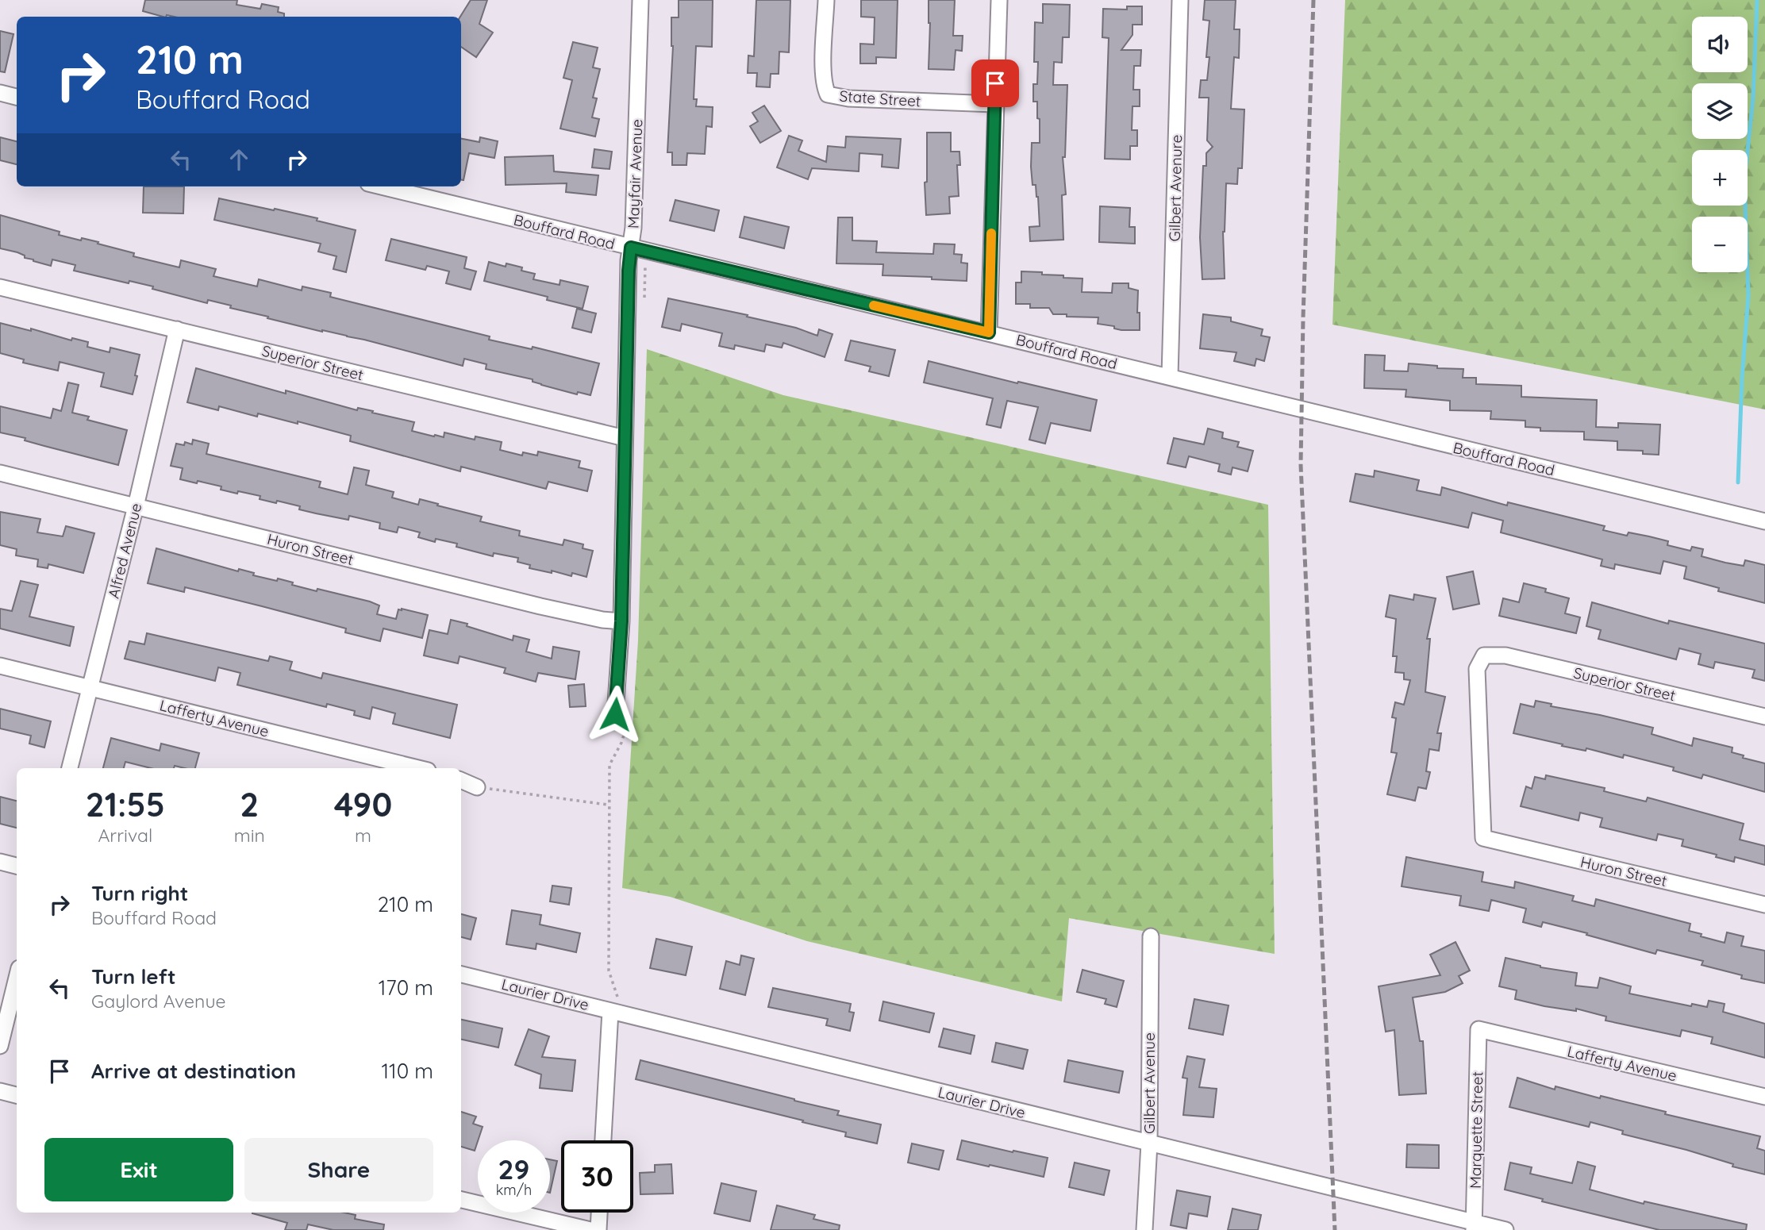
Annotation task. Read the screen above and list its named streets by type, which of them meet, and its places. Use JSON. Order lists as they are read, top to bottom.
{
  "streets": {
    "street": [
      "State Street",
      "Mayfair Avenue",
      "Gilbert Avenure",
      "Bouffard Road",
      "Superior Street",
      "Huron Street",
      "Alfred Avenue",
      "Lafferty Avenue",
      "Laurier Drive",
      "Gilbert Avenue",
      "Marquette Street"
    ]
  },
  "crossings": [
    ["Mayfair Avenue", "Bouffard Road"],
    ["Mayfair Avenue", "Superior Street"],
    ["Mayfair Avenue", "Huron Street"],
    ["Gilbert Avenure", "Bouffard Road"],
    ["Superior Street", "Huron Street"],
    ["Superior Street", "Alfred Avenue"],
    ["Huron Street", "Alfred Avenue"],
    ["Alfred Avenue", "Lafferty Avenue"],
    ["Lafferty Avenue", "Marquette Street"],
    ["Laurier Drive", "Gilbert Avenue"],
    ["Laurier Drive", "Marquette Street"]
  ],
  "page": {
    "map_buttons": ["+", "−"],
    "turn": ["210 m", "Bouffard Road"],
    "eta": [
      "21:55",
      "Arrival",
      "2",
      "min",
      "490",
      "m"
    ],
    "list": [
      {
        "name": "Turn right",
        "note": "Bouffard Road",
        "value": "210 m"
      },
      {
        "name": "Turn left",
        "note": "Gaylord Avenue",
        "value": "170 m"
      },
      {
        "name": "Arrive at destination",
        "value": "110 m"
      }
    ],
    "buttons": ["Exit", "Share"],
    "speed": "29 km/h",
    "limit": "30"
  }
}
